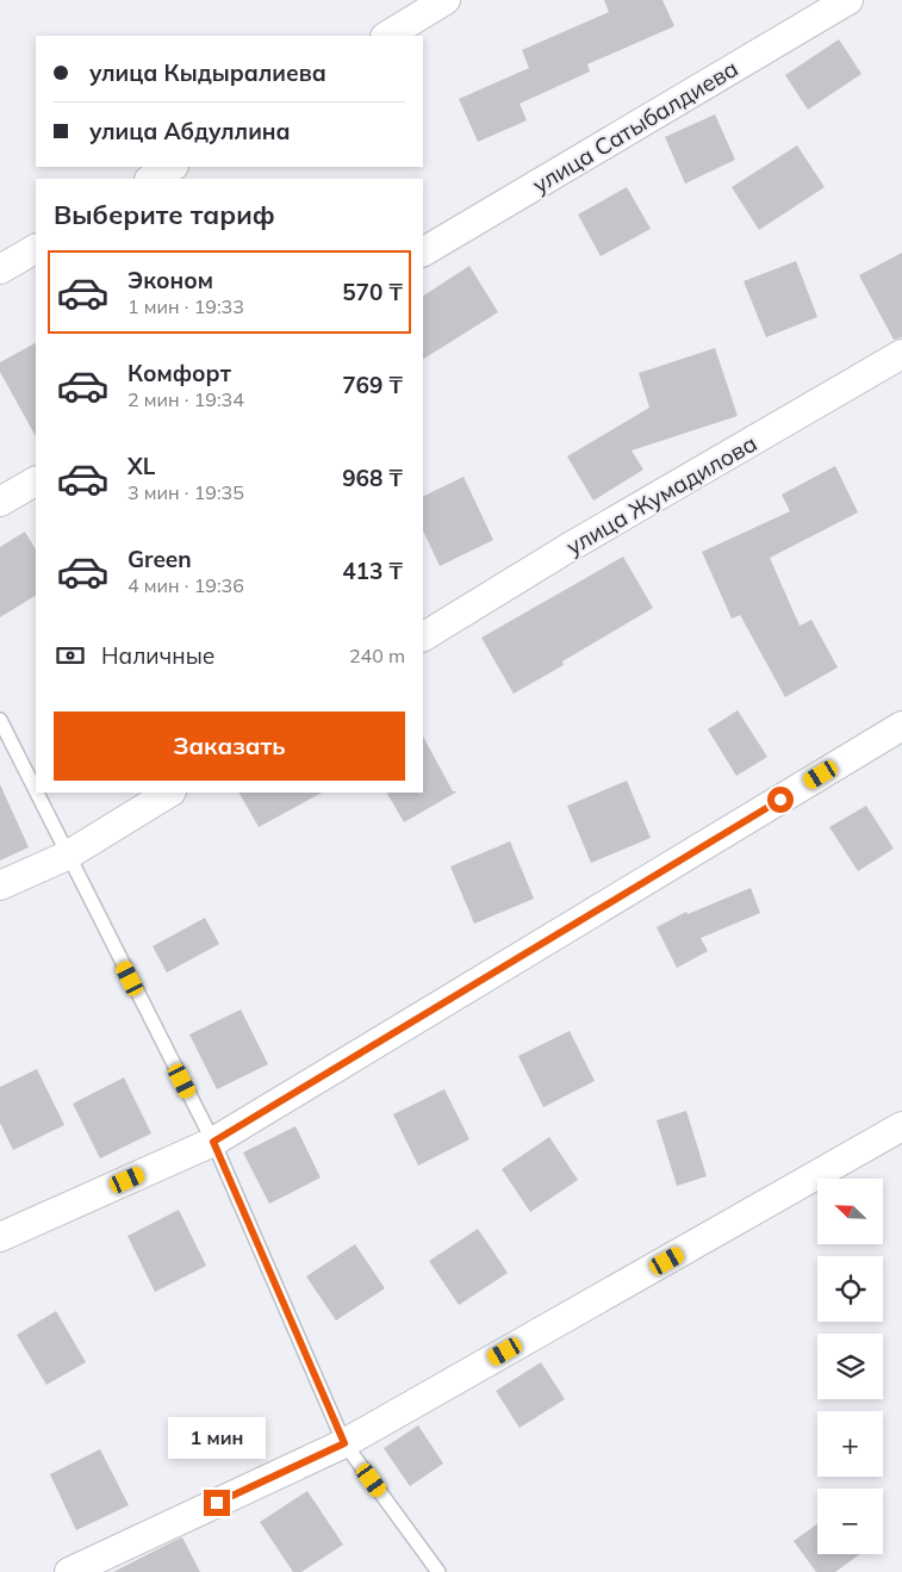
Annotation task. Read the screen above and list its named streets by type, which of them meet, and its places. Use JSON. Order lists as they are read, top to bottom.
{
  "streets": {
    "street": ["улица Сатыбалдиева", "улица Жумадилова"]
  },
  "north": "top left",
  "page": {
    "banner": ["улица Кыдыралиева", "улица Абдуллина"],
    "heading": "Выберите тариф",
    "list": [
      {
        "name": "Эконом",
        "note": "1 мин · 19:33",
        "value": "570 ₸"
      },
      {
        "name": "Комфорт",
        "note": "2 мин · 19:34",
        "value": "769 ₸"
      },
      {
        "name": "XL",
        "note": "3 мин · 19:35",
        "value": "968 ₸"
      },
      {
        "name": "Green",
        "note": "4 мин · 19:36",
        "value": "413 ₸"
      }
    ],
    "pay": ["Наличные", "240 m"],
    "buttons": "Заказать",
    "map_buttons": ["+", "−"],
    "bubble": "1 мин"
  }
}
